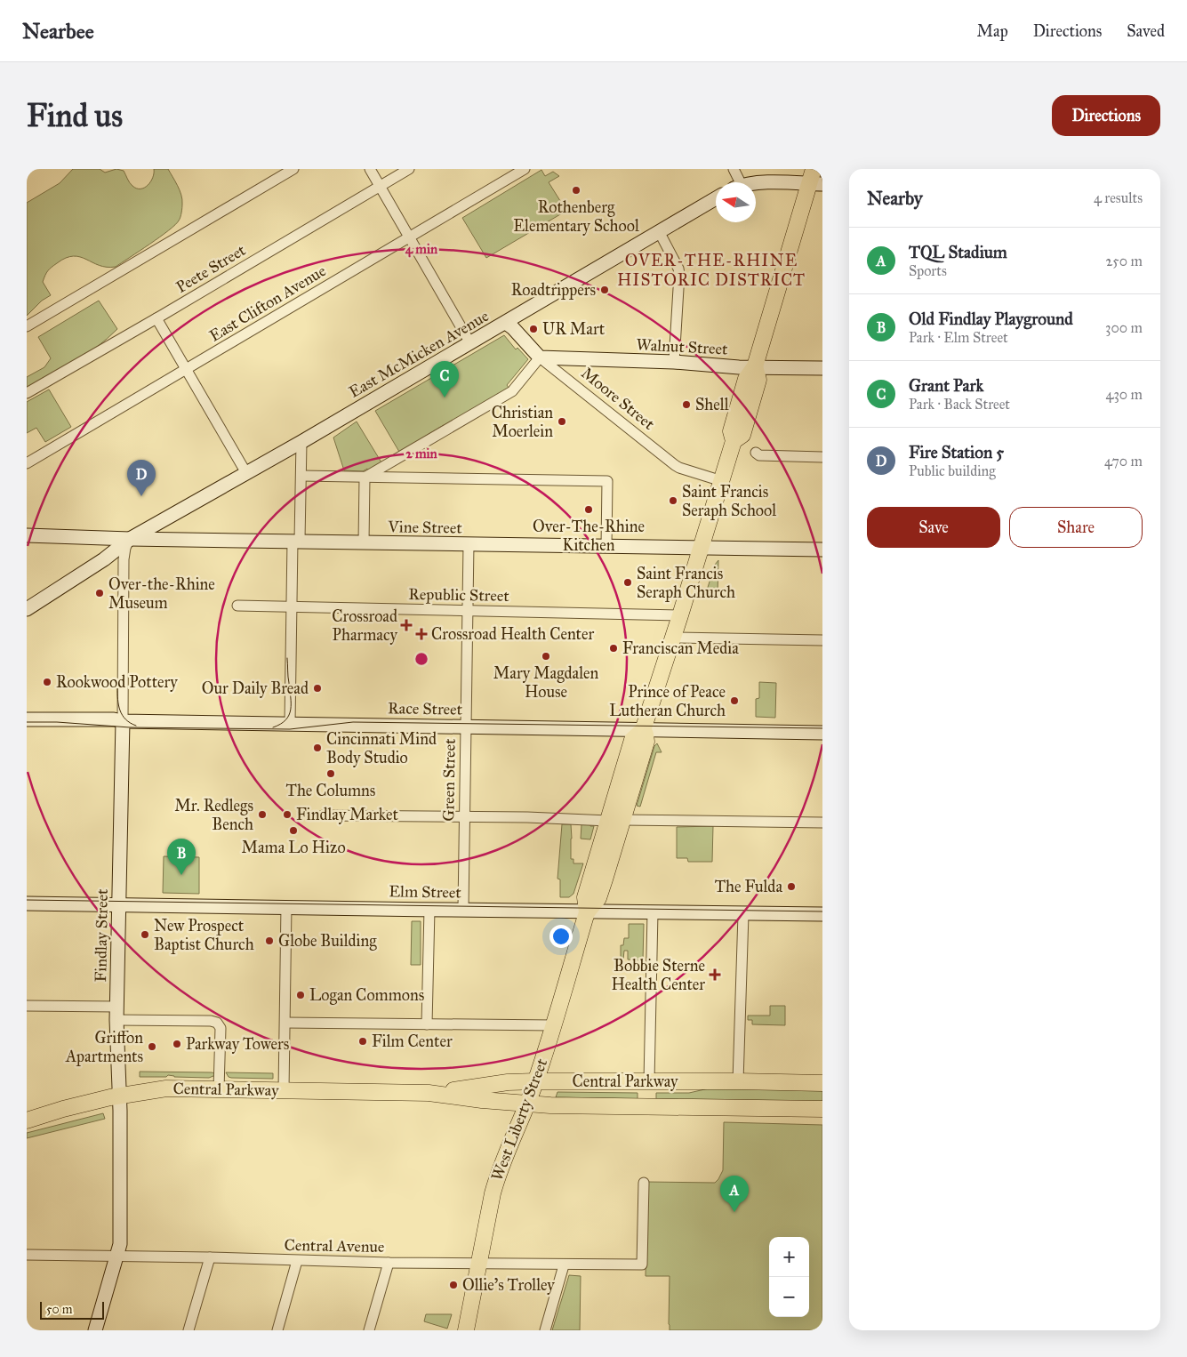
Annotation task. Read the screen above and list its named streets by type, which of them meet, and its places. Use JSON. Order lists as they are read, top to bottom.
{
  "streets": {
    "main road": ["Central Parkway", "West Liberty Street"],
    "street": [
      "Peete Street",
      "East Clifton Avenue",
      "Walnut Street",
      "East McMicken Avenue",
      "Moore Street",
      "Vine Street",
      "Republic Street",
      "Race Street",
      "Green Street",
      "Elm Street",
      "Findlay Street",
      "Central Avenue"
    ]
  },
  "crossings": [
    ["Walnut Street", "Moore Street"],
    ["Walnut Street", "West Liberty Street"],
    ["East McMicken Avenue", "Moore Street"],
    ["East McMicken Avenue", "Vine Street"],
    ["East McMicken Avenue", "Findlay Street"],
    ["Moore Street", "West Liberty Street"],
    ["Vine Street", "Green Street"],
    ["Vine Street", "Findlay Street"],
    ["Vine Street", "West Liberty Street"],
    ["Republic Street", "Green Street"],
    ["Republic Street", "West Liberty Street"],
    ["Race Street", "Green Street"],
    ["Race Street", "Findlay Street"],
    ["Race Street", "West Liberty Street"],
    ["Green Street", "Elm Street"],
    ["Elm Street", "Findlay Street"],
    ["Elm Street", "West Liberty Street"],
    ["Findlay Street", "Central Parkway"],
    ["Findlay Street", "Central Avenue"],
    ["Central Parkway", "West Liberty Street"],
    ["West Liberty Street", "Central Avenue"]
  ],
  "districts": ["OVER-THE-RHINE HISTORIC DISTRICT"],
  "places": {
    "other": [
      "Rothenberg Elementary School",
      "Roadtrippers",
      "UR Mart",
      "Shell",
      "Christian Moerlein",
      "Saint Francis Seraph School",
      "Over-The-Rhine Kitchen",
      "Saint Francis Seraph Church",
      "Over-the-Rhine Museum",
      "Franciscan Media",
      "Mary Magdalen House",
      "Rookwood Pottery",
      "Our Daily Bread",
      "Prince of Peace Lutheran Church",
      "Cincinnati Mind Body Studio",
      "The Columns",
      "Mr. Redlegs Bench",
      "Findlay Market",
      "Mama Lo Hizo",
      "The Fulda",
      "New Prospect Baptist Church",
      "Globe Building",
      "Logan Commons",
      "Film Center",
      "Parkway Towers",
      "Griffon Apartments",
      "Ollie's Trolley"
    ],
    "health": ["Crossroad Pharmacy", "Crossroad Health Center", "Bobbie Sterne Health Center"]
  },
  "scale_bar": "50 m",
  "north": "left",
  "page": {
    "header": "Nearbee",
    "nav": ["Map", "Directions", "Saved"],
    "buttons": [
      "Directions",
      ["Save", "Share"]
    ],
    "title": "Find us",
    "heading": ["Nearby", "4 results"],
    "list": [
      {
        "mark": "A",
        "name": "TQL Stadium",
        "note": "Sports",
        "value": "250 m"
      },
      {
        "mark": "B",
        "name": "Old Findlay Playground",
        "note": "Park · Elm Street",
        "value": "300 m"
      },
      {
        "mark": "C",
        "name": "Grant Park",
        "note": "Park · Back Street",
        "value": "430 m"
      },
      {
        "mark": "D",
        "name": "Fire Station 5",
        "note": "Public building",
        "value": "470 m"
      }
    ],
    "pins": [
      "C",
      "D",
      "B",
      "A"
    ],
    "map_buttons": ["+", "−"],
    "scale": "50 m"
  },
  "rings": ["4 min", "2 min"]
}
